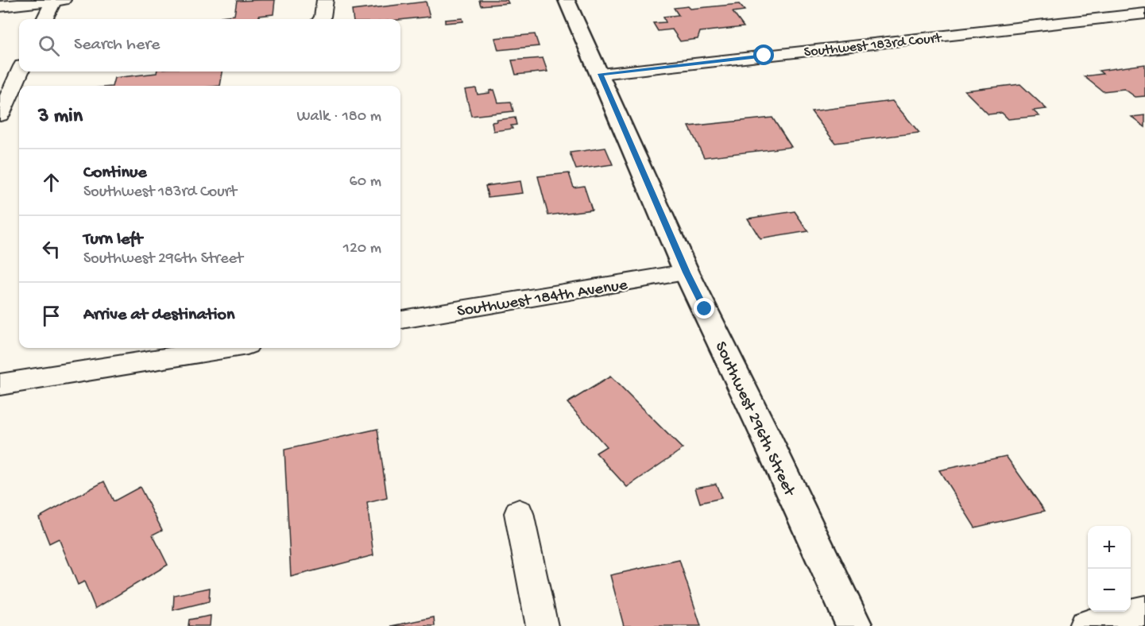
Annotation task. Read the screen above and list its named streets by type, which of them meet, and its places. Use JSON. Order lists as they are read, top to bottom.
{
  "streets": {
    "street": ["Southwest 183rd Court", "Southwest 184th Avenue", "Southwest 296th Street"]
  },
  "crossings": [
    ["Southwest 183rd Court", "Southwest 296th Street"],
    ["Southwest 184th Avenue", "Southwest 296th Street"]
  ],
  "page": {
    "search": "Search here",
    "heading": ["3 min", "Walk · 180 m"],
    "list": [
      ["Continue", "Southwest 183rd Court", "60 m"],
      ["Turn left", "Southwest 296th Street", "120 m"],
      "Arrive at destination"
    ],
    "map_buttons": ["+", "−"]
  }
}
